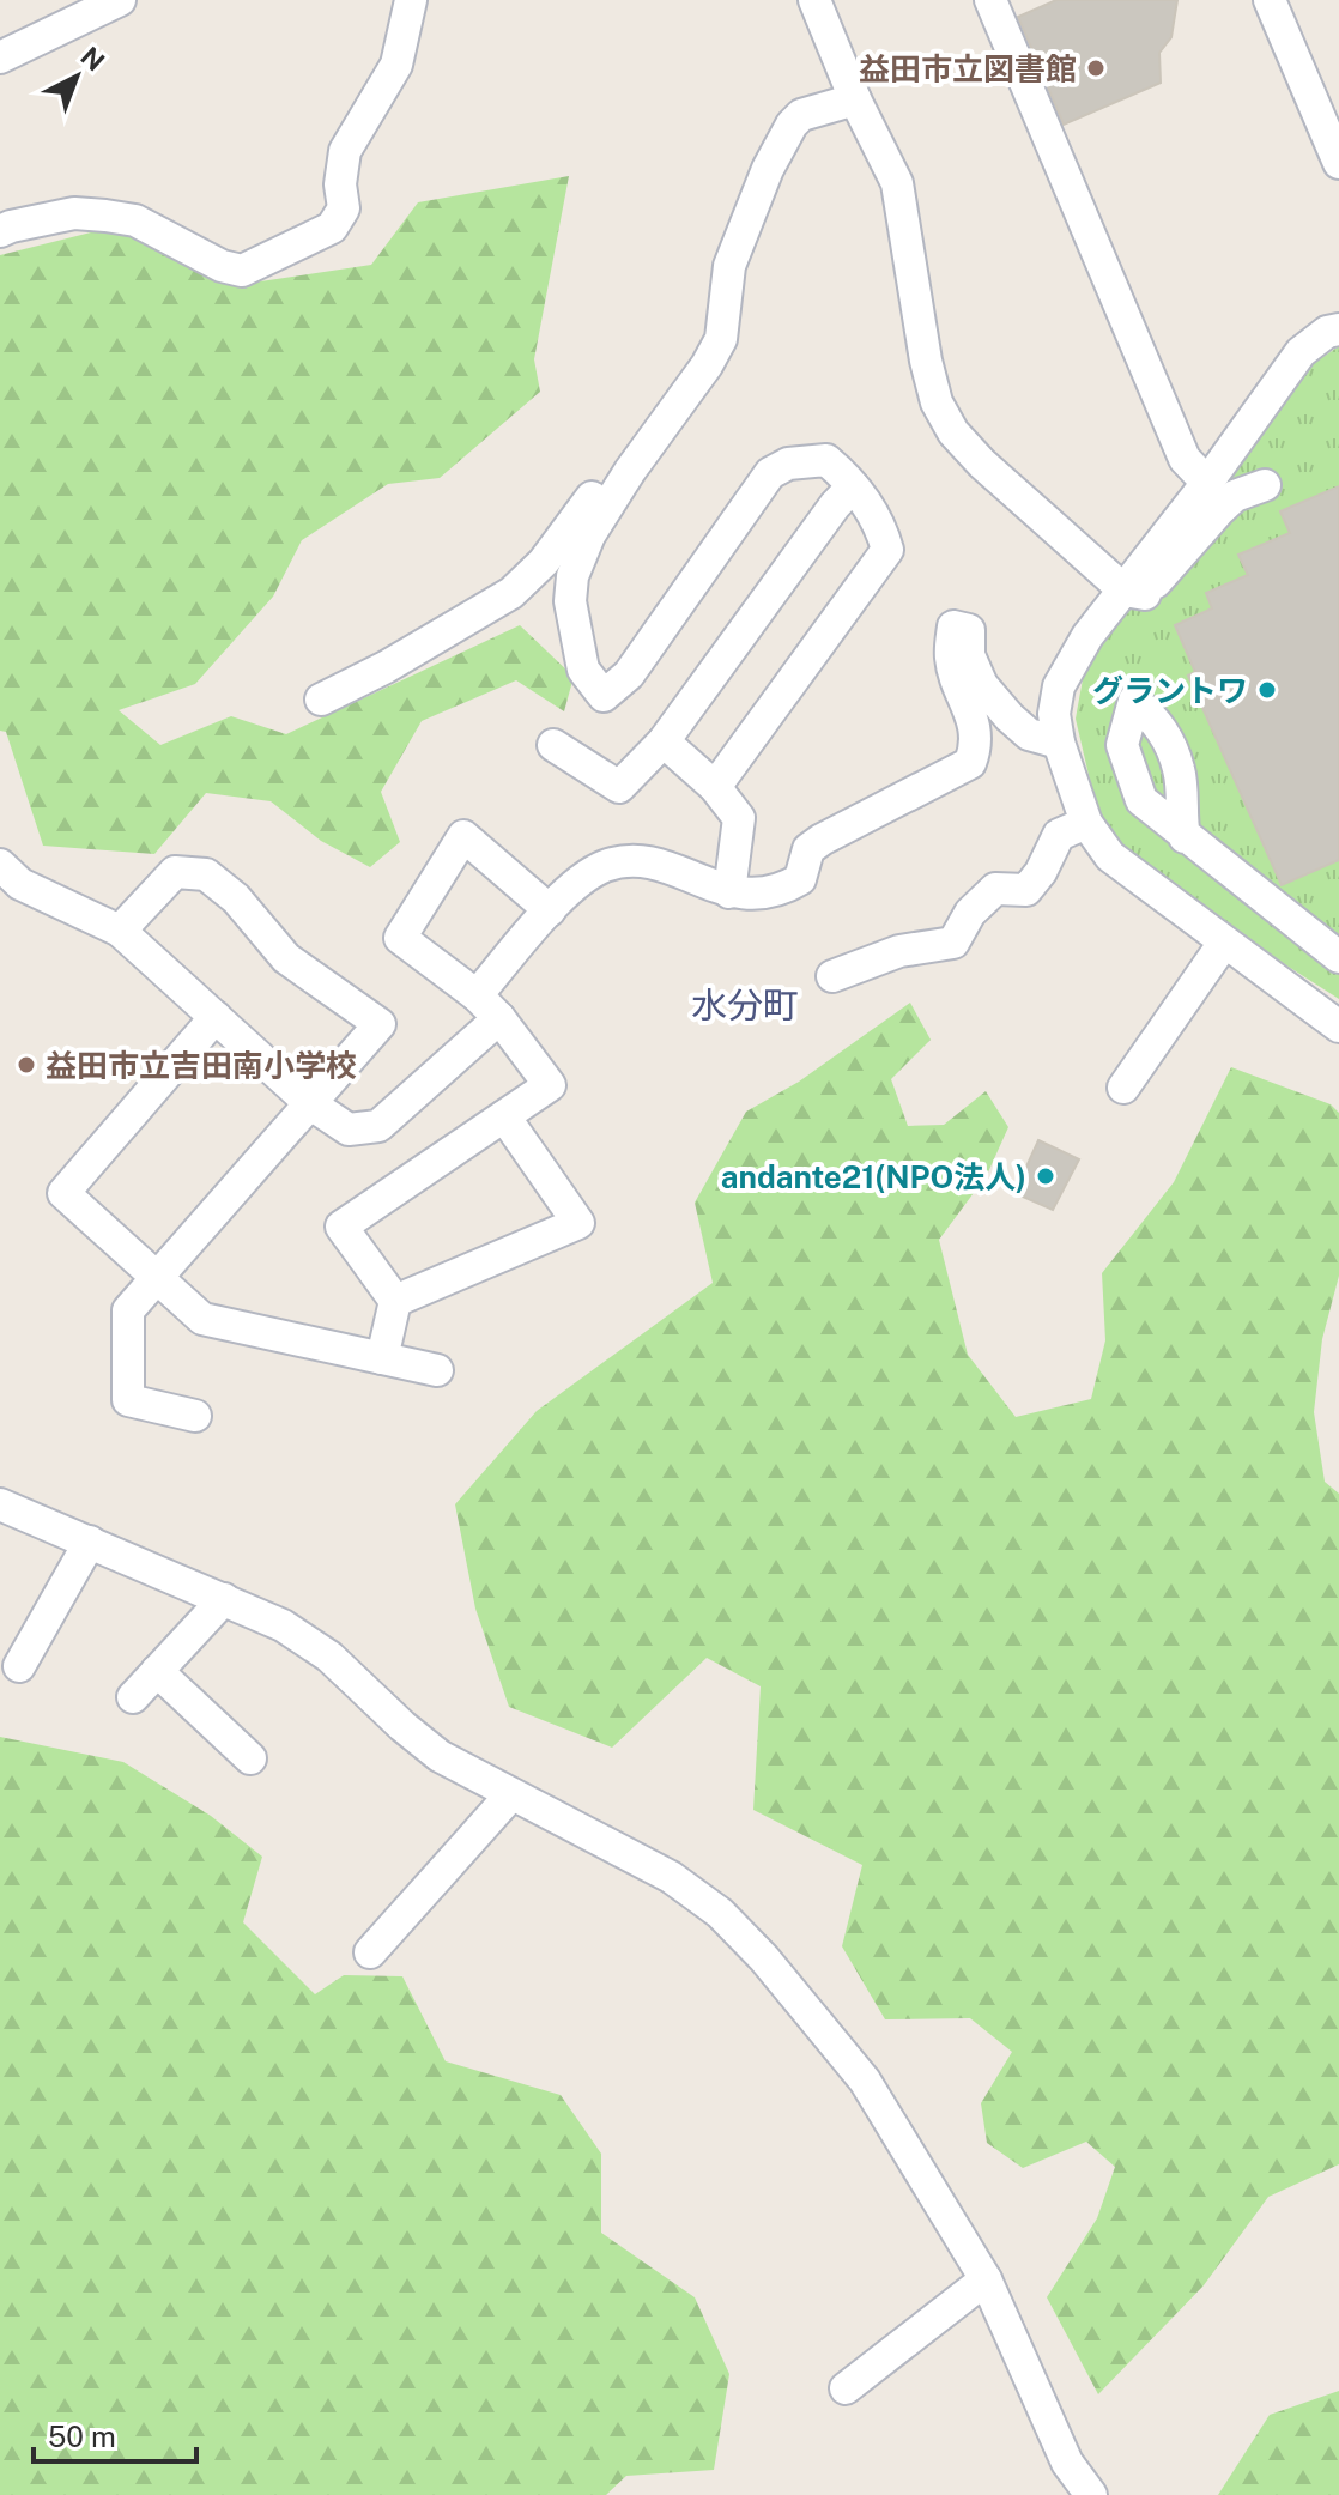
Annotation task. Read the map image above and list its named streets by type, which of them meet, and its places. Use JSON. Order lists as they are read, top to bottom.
{
  "districts": ["水分町"],
  "places": [
    "益田市立図書館",
    "グラントワ",
    "益田市立吉田南小学校",
    "andante21(NPO法人)"
  ],
  "scale_bar": "50 m",
  "north": "top right"
}
